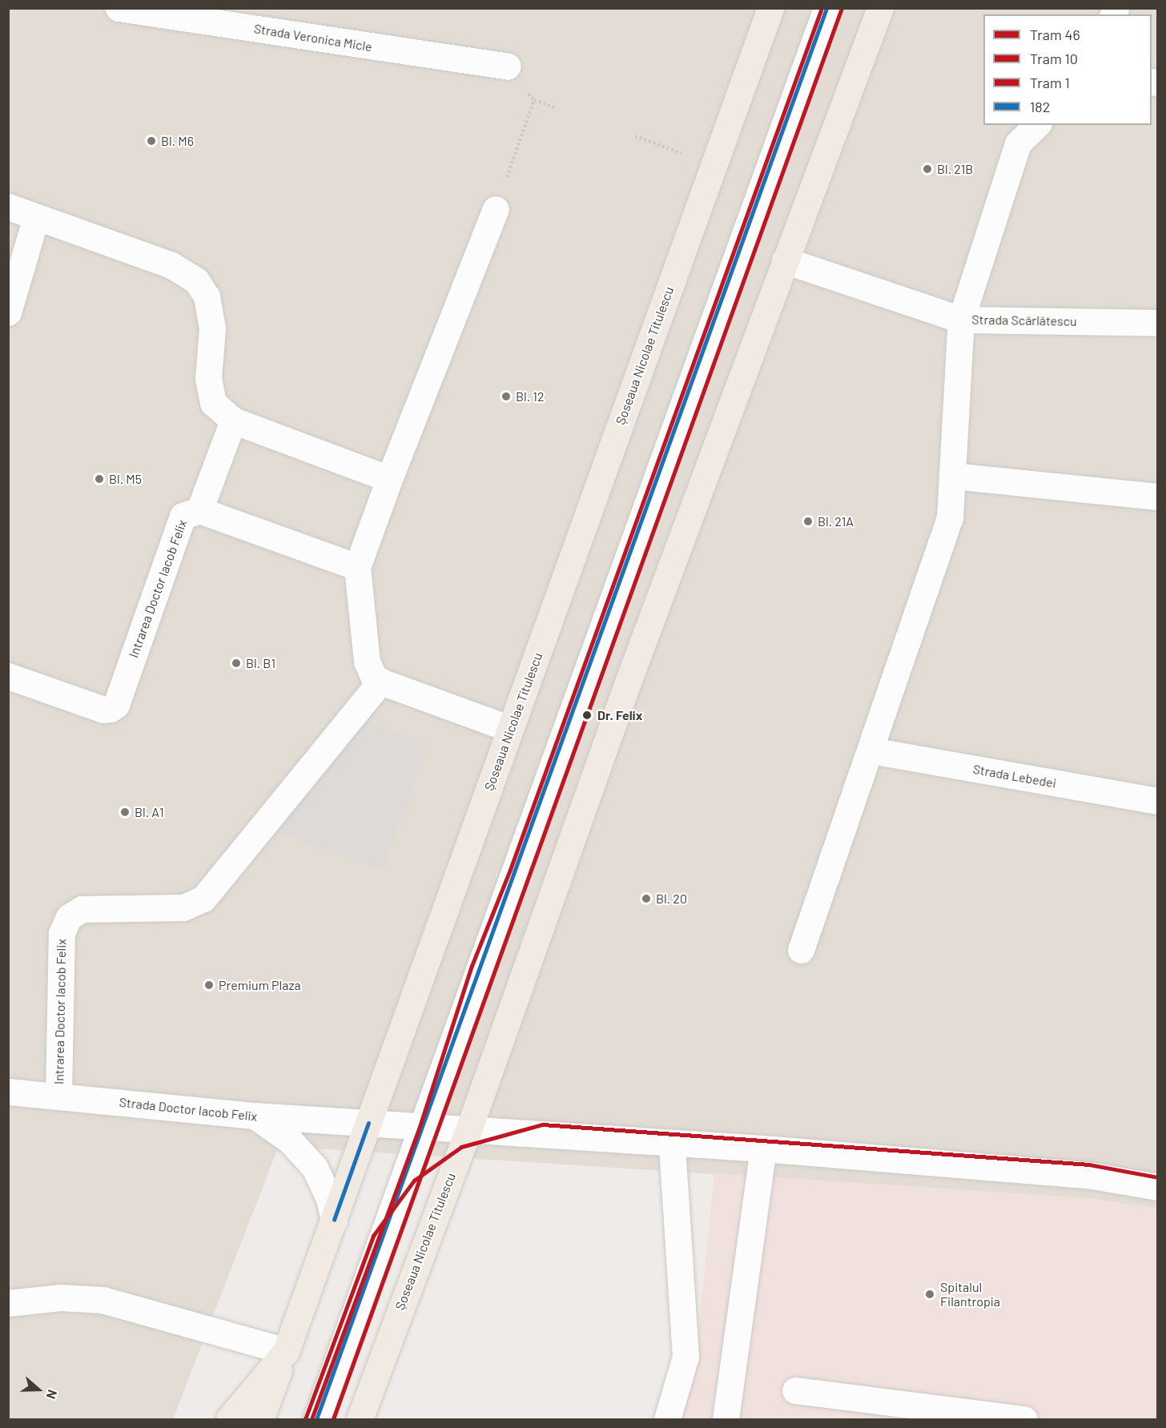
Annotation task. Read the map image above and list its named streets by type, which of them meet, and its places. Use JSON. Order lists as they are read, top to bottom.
{
  "streets": {
    "main road": ["Șoseaua Nicolae Titulescu"],
    "street": [
      "Strada Veronica Micle",
      "Strada Scărlătescu",
      "Intrarea Doctor Iacob Felix",
      "Strada Lebedei",
      "Strada Doctor Iacob Felix"
    ]
  },
  "crossings": [
    ["Strada Scărlătescu", "Șoseaua Nicolae Titulescu"],
    ["Șoseaua Nicolae Titulescu", "Strada Doctor Iacob Felix"],
    ["Intrarea Doctor Iacob Felix", "Strada Doctor Iacob Felix"]
  ],
  "places": [
    "Bl. M6",
    "Bl. 21B",
    "Bl. 12",
    "Bl. M5",
    "Bl. 21A",
    "Bl. B1",
    "Dr. Felix",
    "Bl. A1",
    "Bl. 20",
    "Premium Plaza",
    "Spitalul Filantropia"
  ],
  "lines": [
    "transit line 182",
    "tram line 10",
    "tram line 1",
    "tram line 46"
  ],
  "legend": [
    "Tram 46",
    "Tram 10",
    "Tram 1",
    "182"
  ],
  "north": "right"
}
